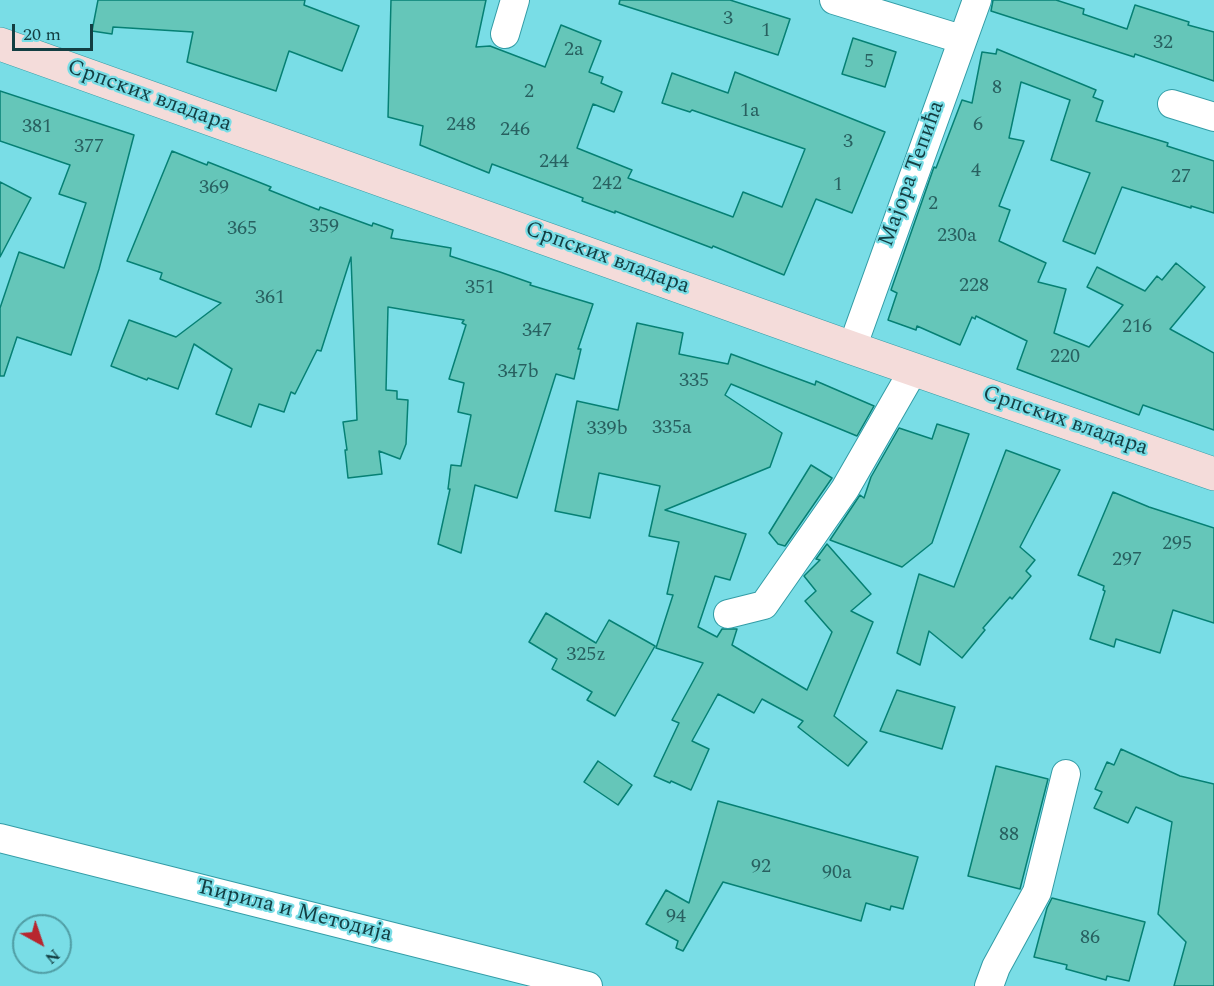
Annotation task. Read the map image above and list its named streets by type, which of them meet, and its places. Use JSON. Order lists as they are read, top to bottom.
{
  "streets": {
    "main road": ["Српских владара"],
    "street": ["Мајора Тепића", "Ћирила и Методија"]
  },
  "crossings": [
    ["Српских владара", "Мајора Тепића"]
  ],
  "house_numbers": [
    "3",
    "1",
    "32",
    "2a",
    "5",
    "8",
    "2",
    "1a",
    "248",
    "6",
    "381",
    "246",
    "3",
    "377",
    "244",
    "4",
    "27",
    "242",
    "1",
    "369",
    "2",
    "359",
    "365",
    "230a",
    "228",
    "351",
    "361",
    "216",
    "347",
    "220",
    "347b",
    "335",
    "335a",
    "339b",
    "295",
    "297",
    "325z",
    "88",
    "92",
    "90a",
    "94",
    "86"
  ],
  "scale_bar": "20 m",
  "north": "bottom right"
}
